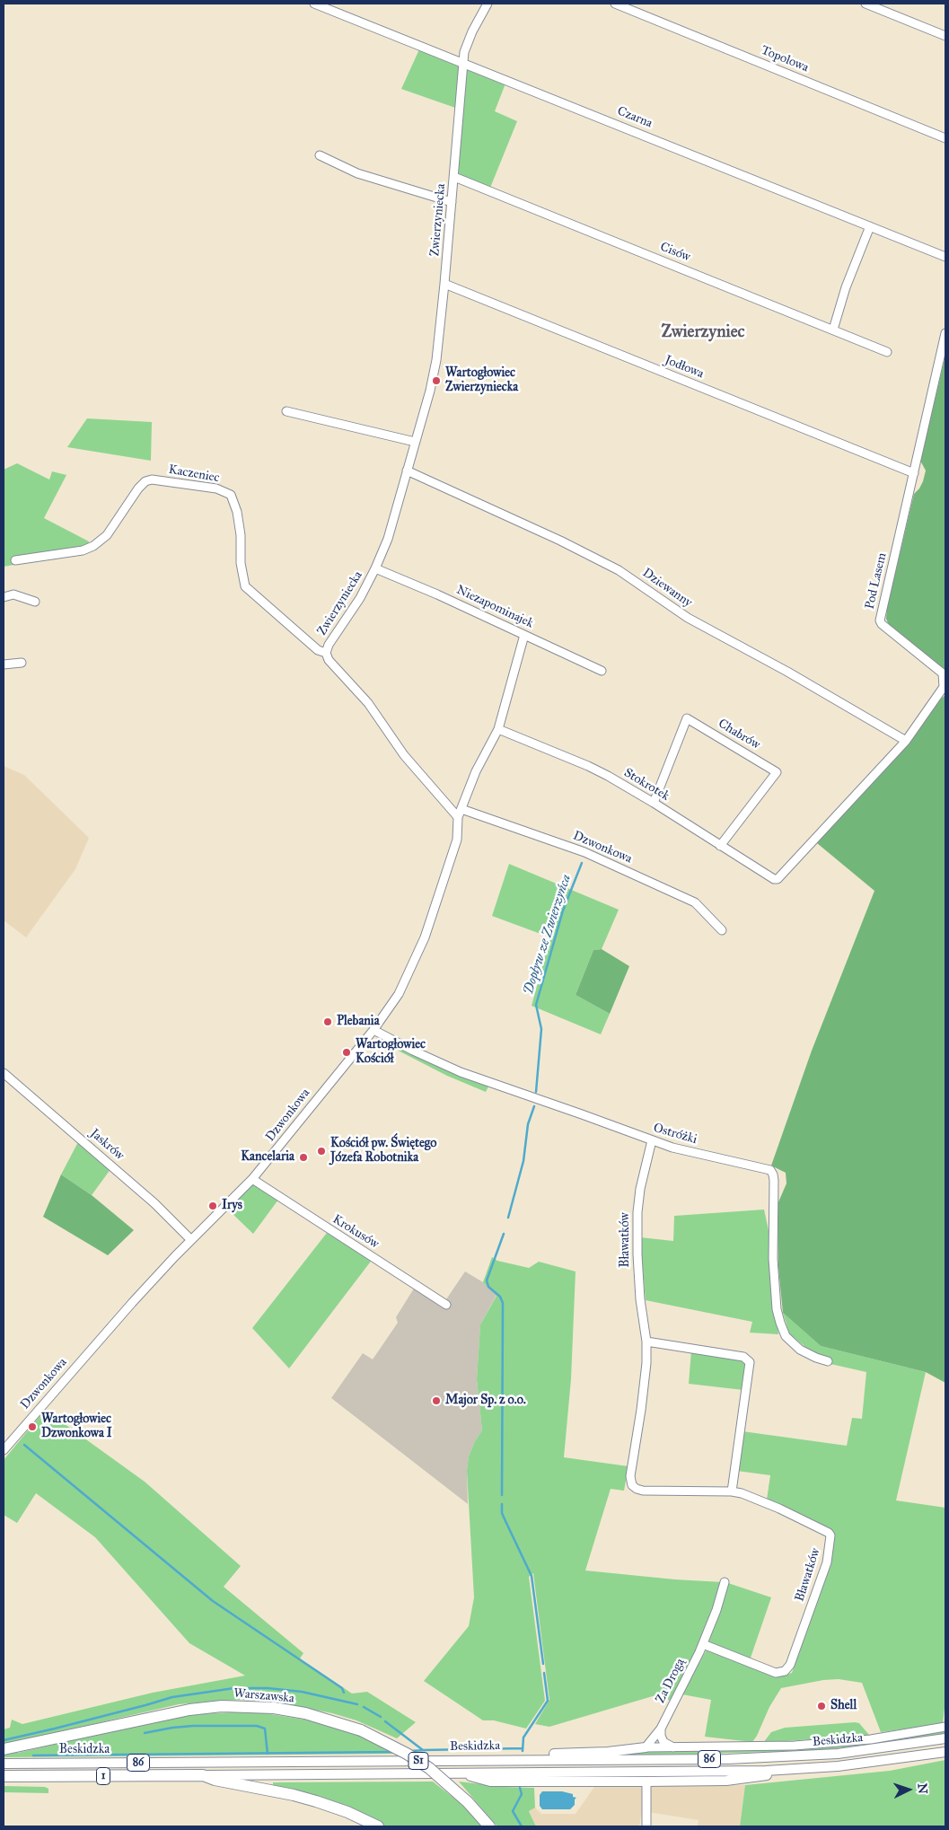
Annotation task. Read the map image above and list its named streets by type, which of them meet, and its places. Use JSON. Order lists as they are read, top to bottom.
{
  "streets": {
    "highway": [
      "Warszawska",
      "Beskidzka",
      "S1",
      "1"
    ],
    "main road": ["86"],
    "street": [
      "Topolowa",
      "Czarna",
      "Zwierzyniecka",
      "Cisów",
      "Jodłowa",
      "Kaczeniec",
      "Pod Lasem",
      "Dziewanny",
      "Niezapominajek",
      "Chabrów",
      "Stokrotek",
      "Dzwonkowa",
      "Ostróżki",
      "Jaskrów",
      "Krokusów",
      "Bławatków",
      "Za Drogą"
    ]
  },
  "crossings": [
    ["Czarna", "Zwierzyniecka"],
    ["Zwierzyniecka", "Cisów"],
    ["Zwierzyniecka", "Jodłowa"],
    ["Zwierzyniecka", "Kaczeniec"],
    ["Zwierzyniecka", "Dziewanny"],
    ["Zwierzyniecka", "Niezapominajek"],
    ["Zwierzyniecka", "Dzwonkowa"],
    ["Jodłowa", "Pod Lasem"],
    ["Pod Lasem", "Dziewanny"],
    ["Pod Lasem", "Stokrotek"],
    ["Niezapominajek", "Dzwonkowa"],
    ["Chabrów", "Stokrotek"],
    ["Stokrotek", "Dzwonkowa"],
    ["Dzwonkowa", "Ostróżki"],
    ["Dzwonkowa", "Jaskrów"],
    ["Dzwonkowa", "Krokusów"],
    ["Ostróżki", "Bławatków"],
    ["Bławatków", "Za Drogą"],
    ["Beskidzka", "1"]
  ],
  "districts": ["Zwierzyniec"],
  "water": ["Dopływ ze Zwierzyńca"],
  "places": [
    "Wartogłowiec Zwierzyniecka",
    "Plebania",
    "Wartogłowiec Kościół",
    "Kościół pw. Świętego Józefa Robotnika",
    "Kancelaria",
    "Irys",
    "Major Sp. z o.o.",
    "Wartogłowiec Dzwonkowa I",
    "Shell"
  ],
  "north": "right"
}
